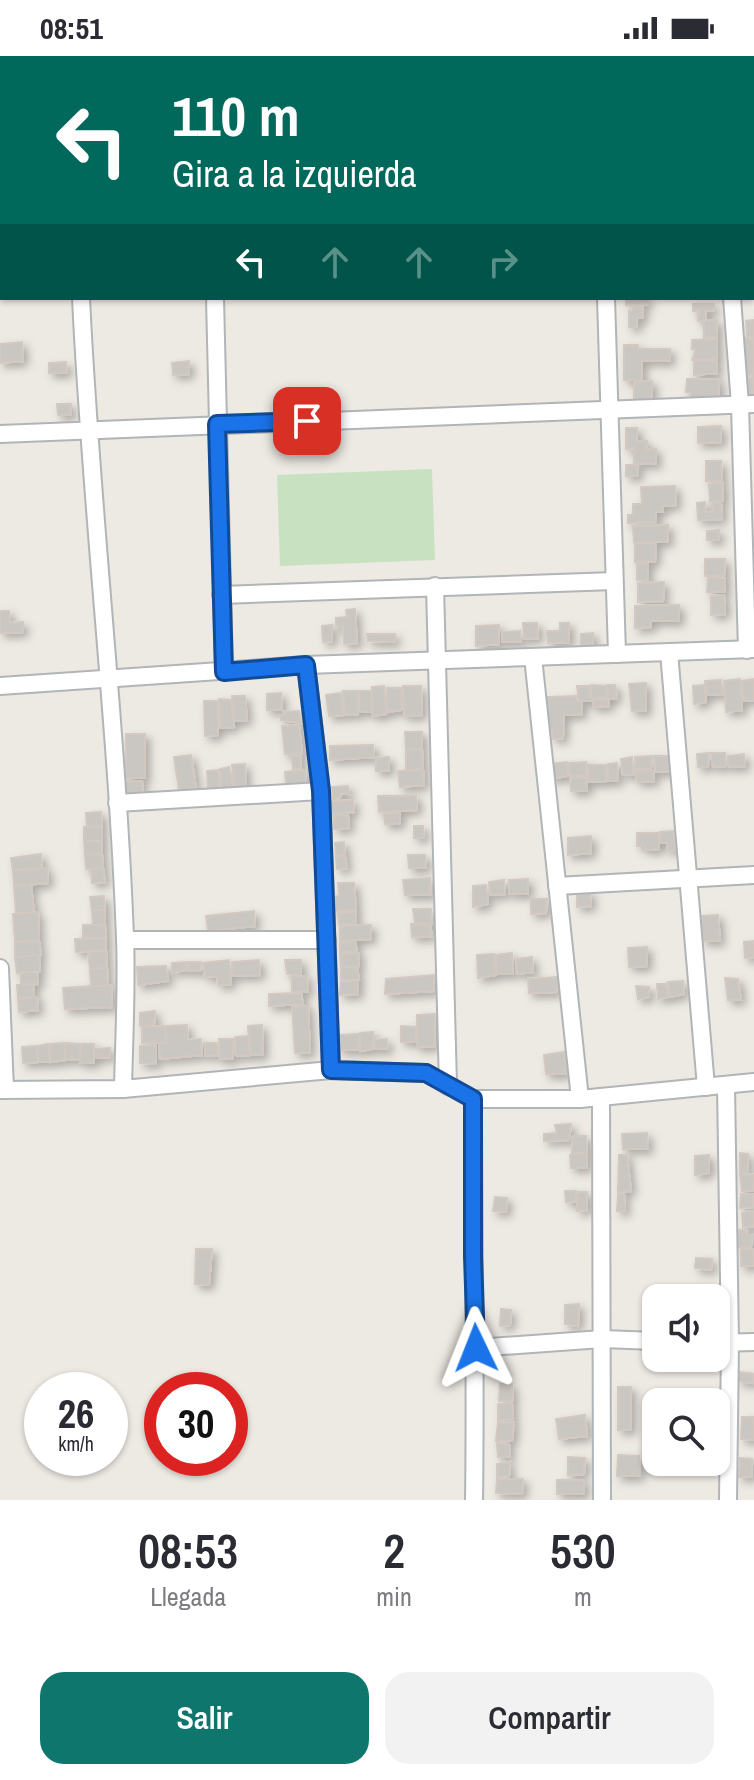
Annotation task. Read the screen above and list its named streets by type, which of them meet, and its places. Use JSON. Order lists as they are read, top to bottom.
{
  "page": {
    "status": "08:51",
    "turn": ["110 m", "Gira a la izquierda"],
    "speed": "26 km/h",
    "limit": "30",
    "eta": [
      "08:53",
      "Llegada",
      "2",
      "min",
      "530",
      "m"
    ],
    "buttons": ["Salir", "Compartir"]
  }
}
